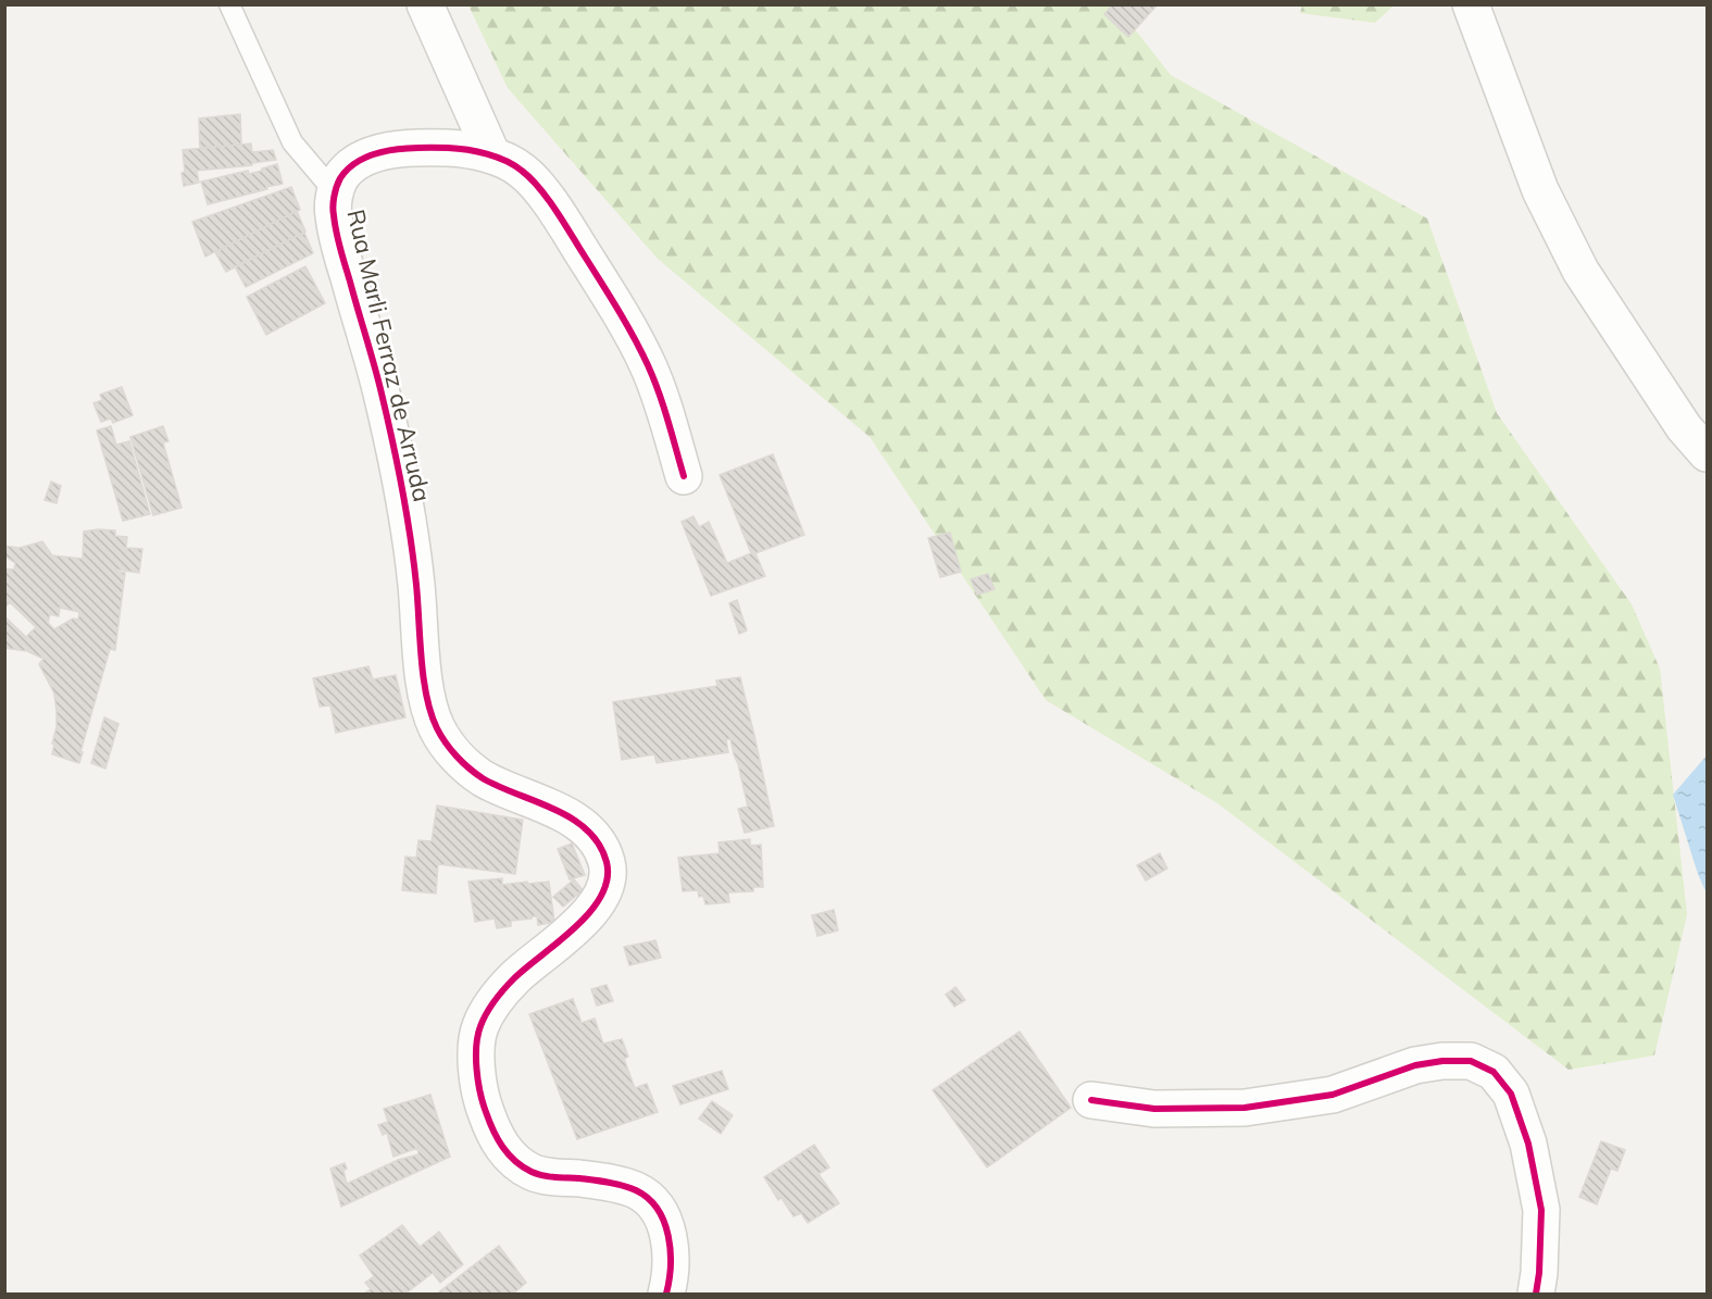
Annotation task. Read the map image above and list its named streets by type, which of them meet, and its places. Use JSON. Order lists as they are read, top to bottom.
{
  "streets": {
    "street": ["Rua Marli Ferraz de Arruda"]
  }
}
